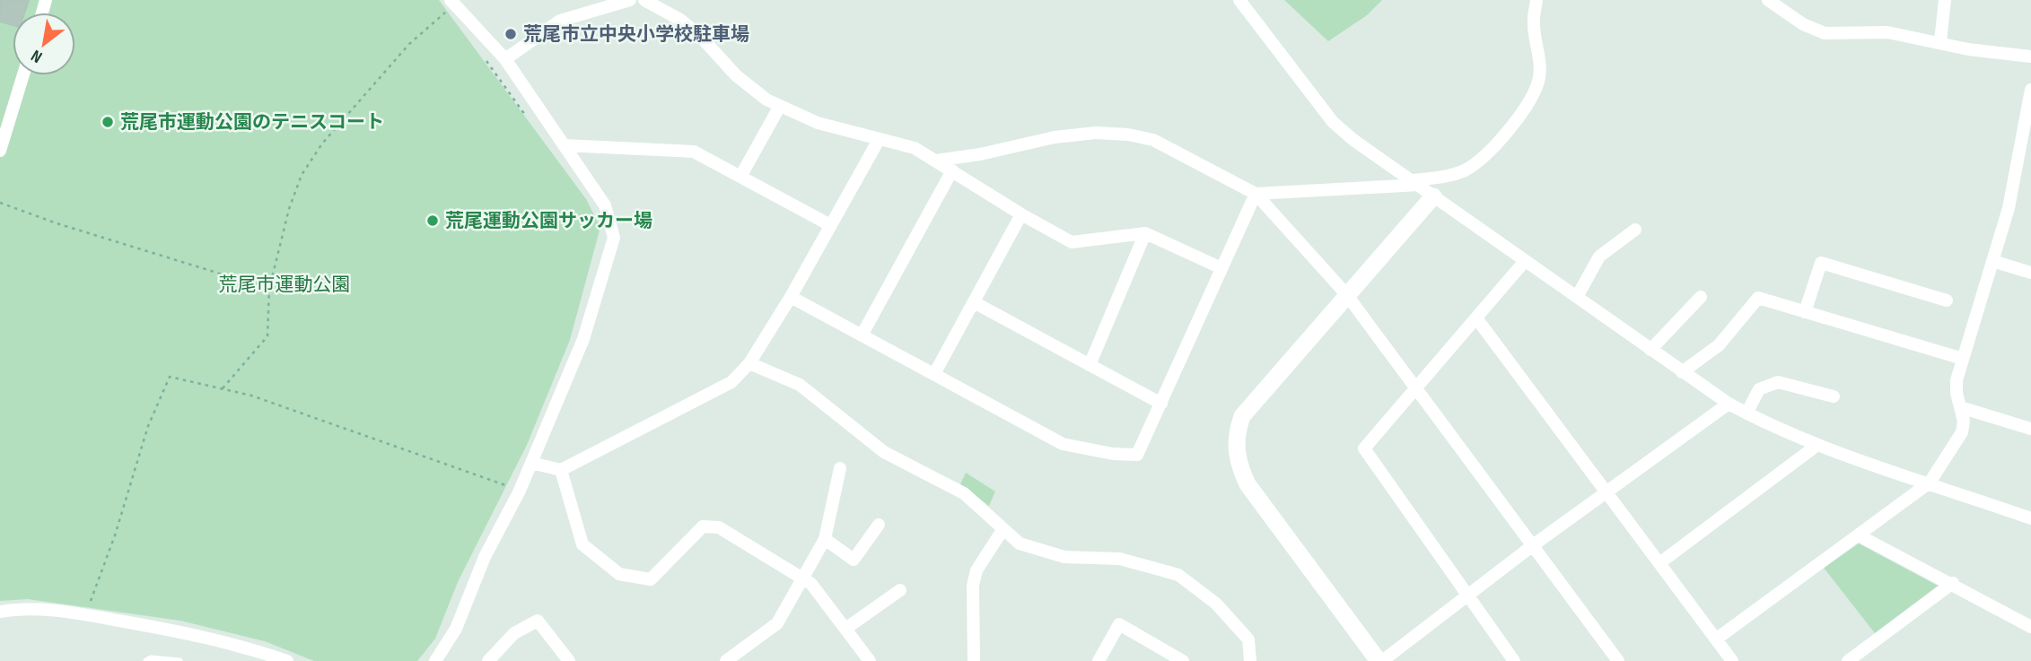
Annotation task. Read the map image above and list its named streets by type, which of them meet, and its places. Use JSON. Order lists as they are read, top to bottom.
{
  "parks": ["荒尾市運動公園"],
  "places": ["荒尾市立中央小学校駐車場", "荒尾市運動公園のテニスコート", "荒尾運動公園サッカー場"],
  "north": "bottom left"
}
